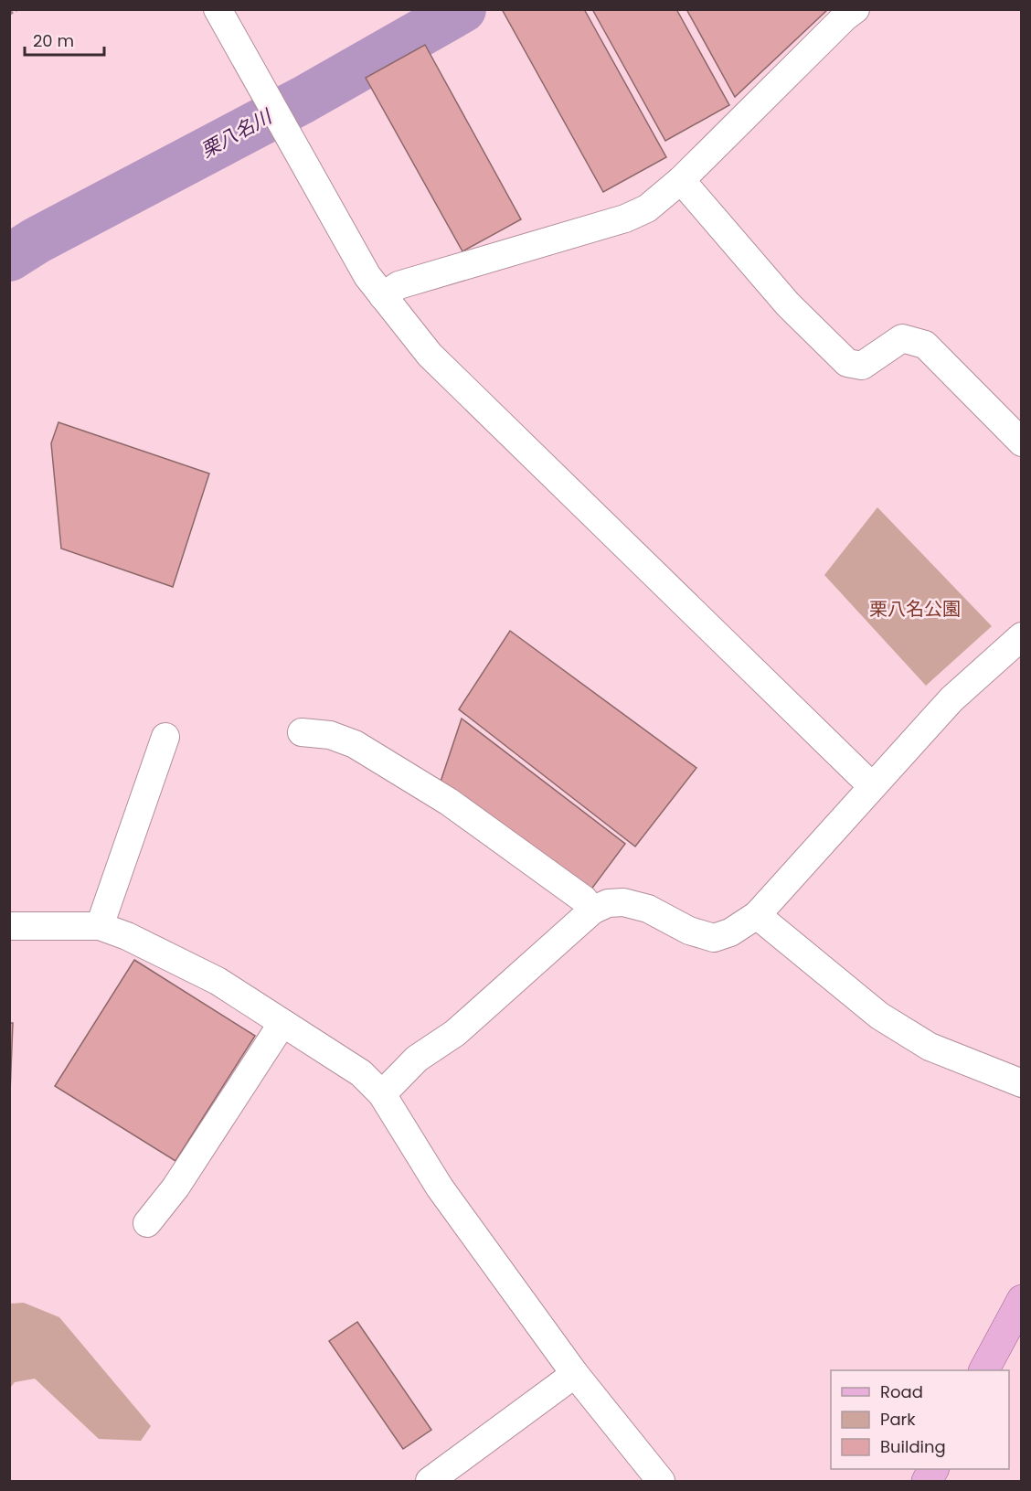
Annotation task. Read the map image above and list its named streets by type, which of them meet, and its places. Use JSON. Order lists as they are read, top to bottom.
{
  "water": ["栗八名川"],
  "parks": ["栗八名公園"],
  "legend": ["Road", "Park", "Building"],
  "scale_bar": "20 m"
}
